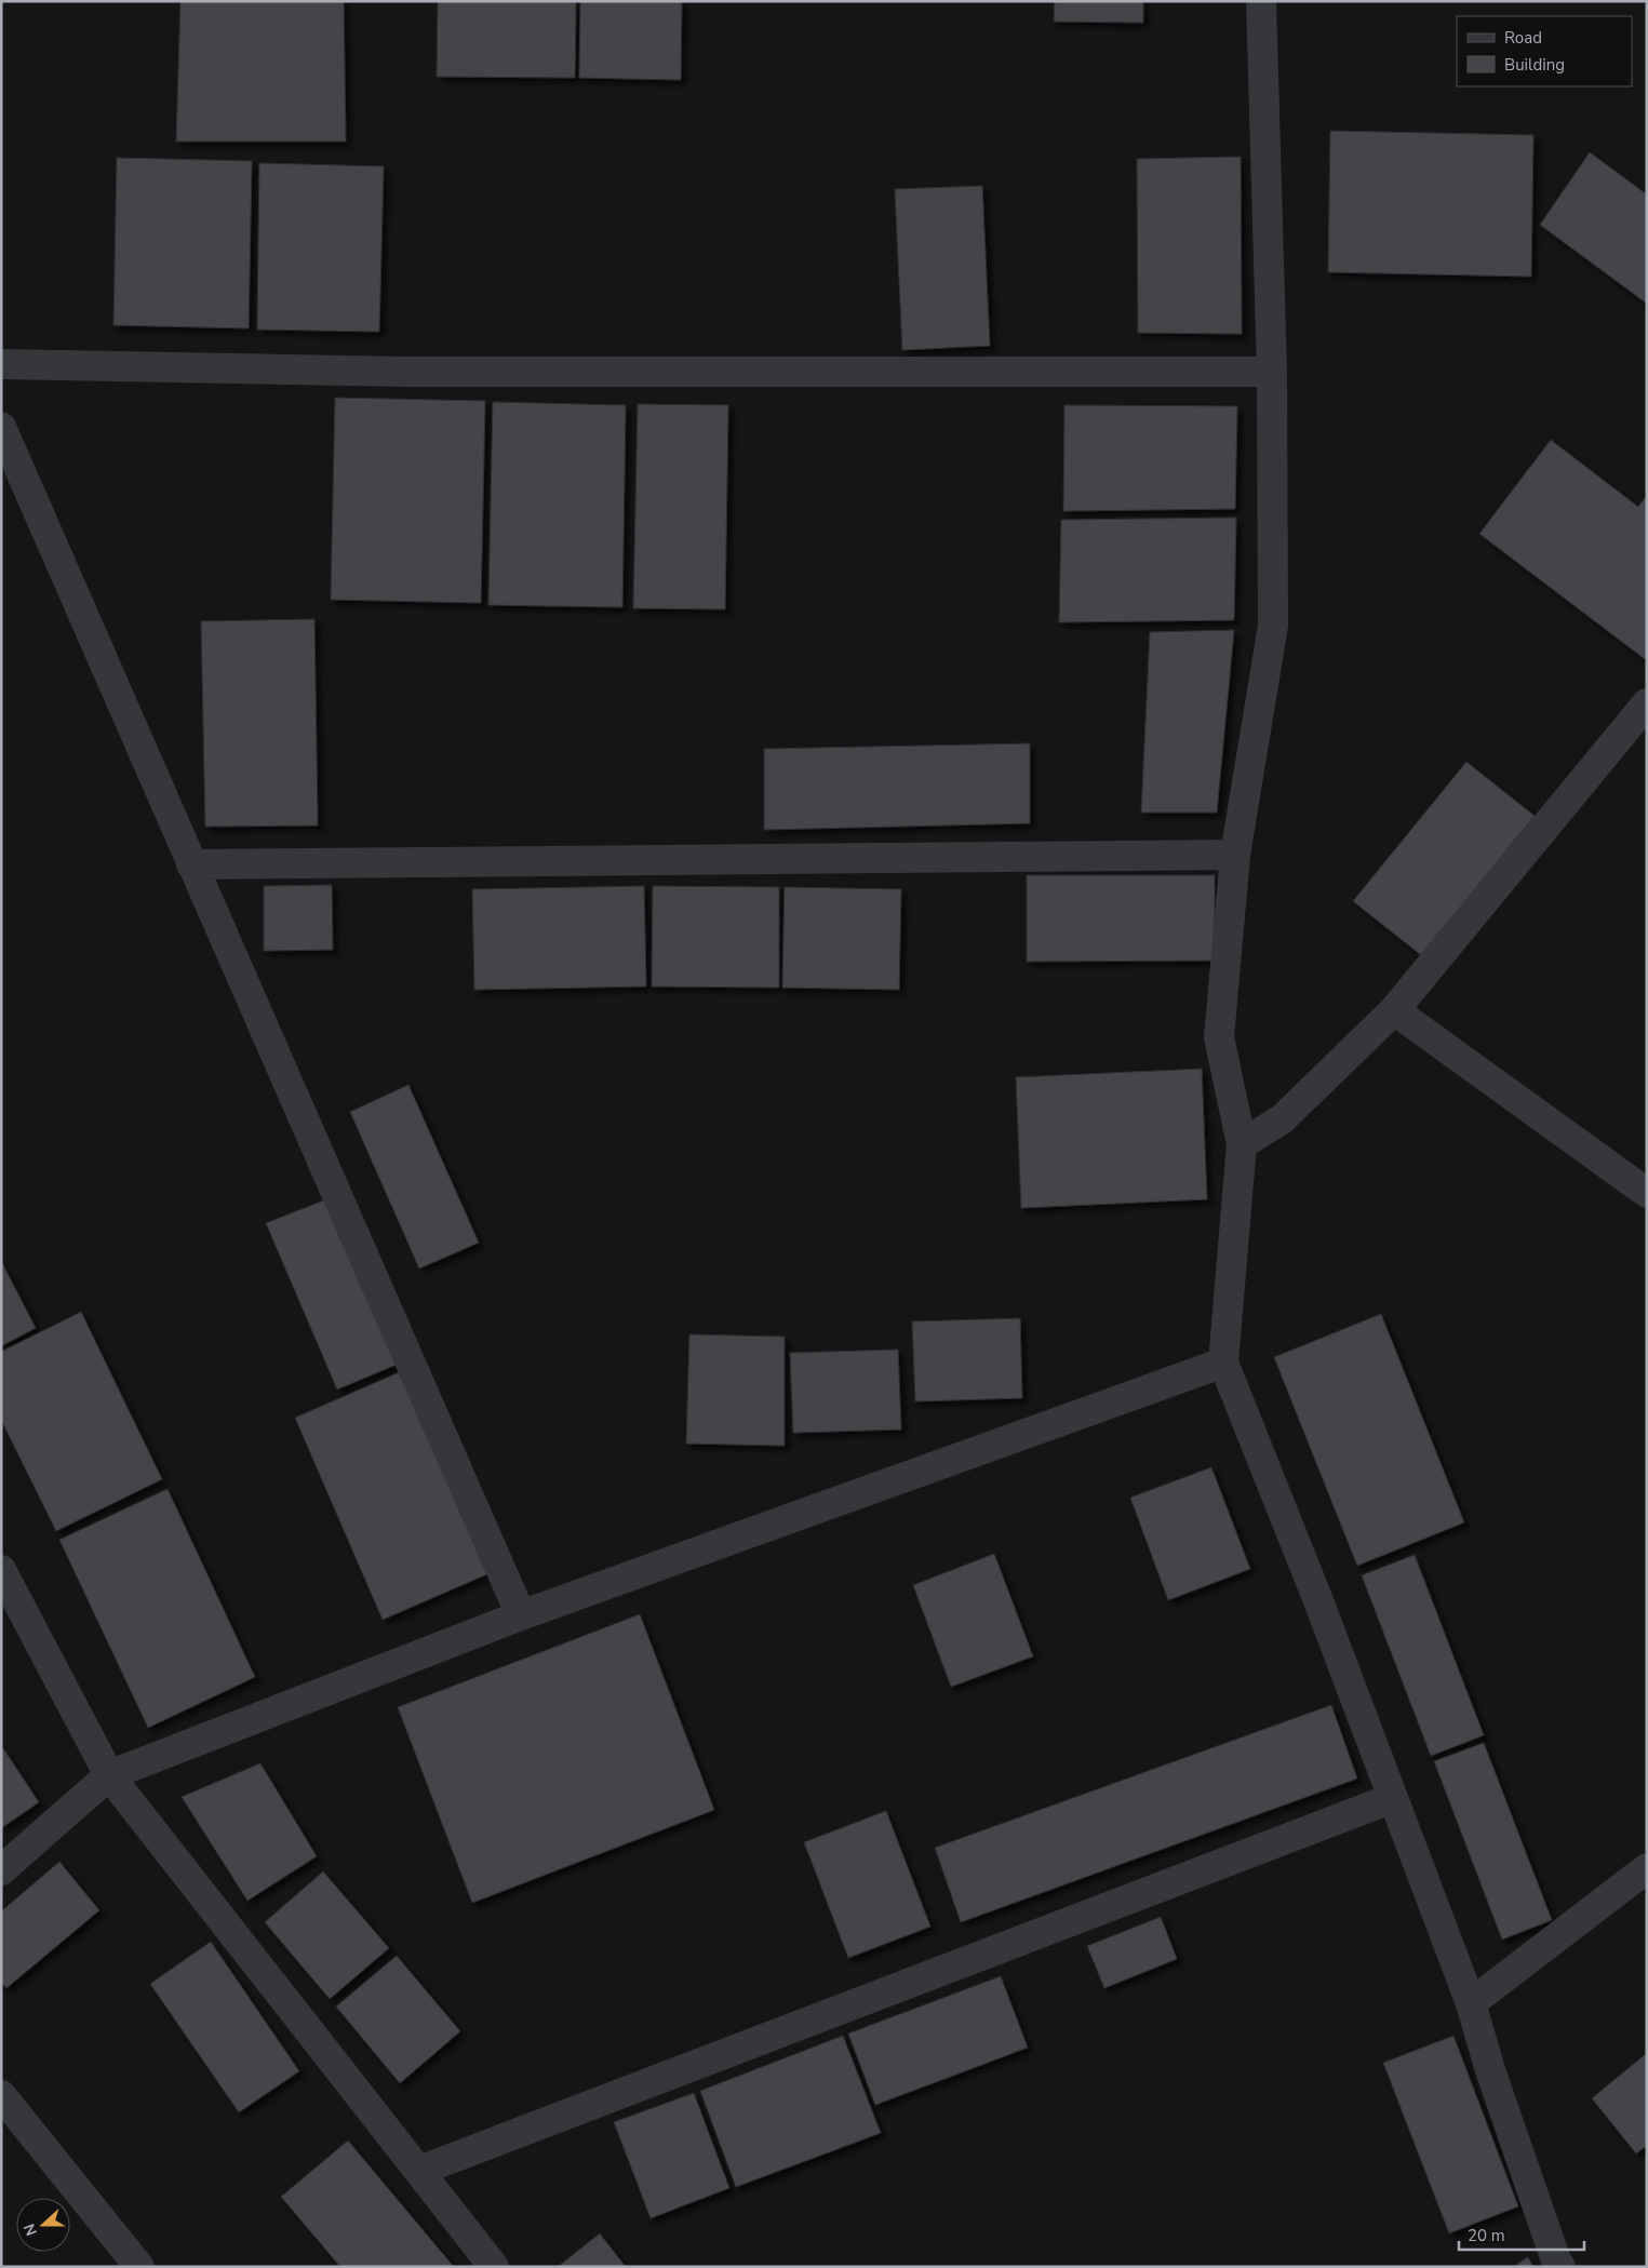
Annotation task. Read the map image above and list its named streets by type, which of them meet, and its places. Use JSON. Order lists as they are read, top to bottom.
{
  "legend": ["Road", "Building"],
  "scale_bar": "20 m",
  "north": "left"
}
